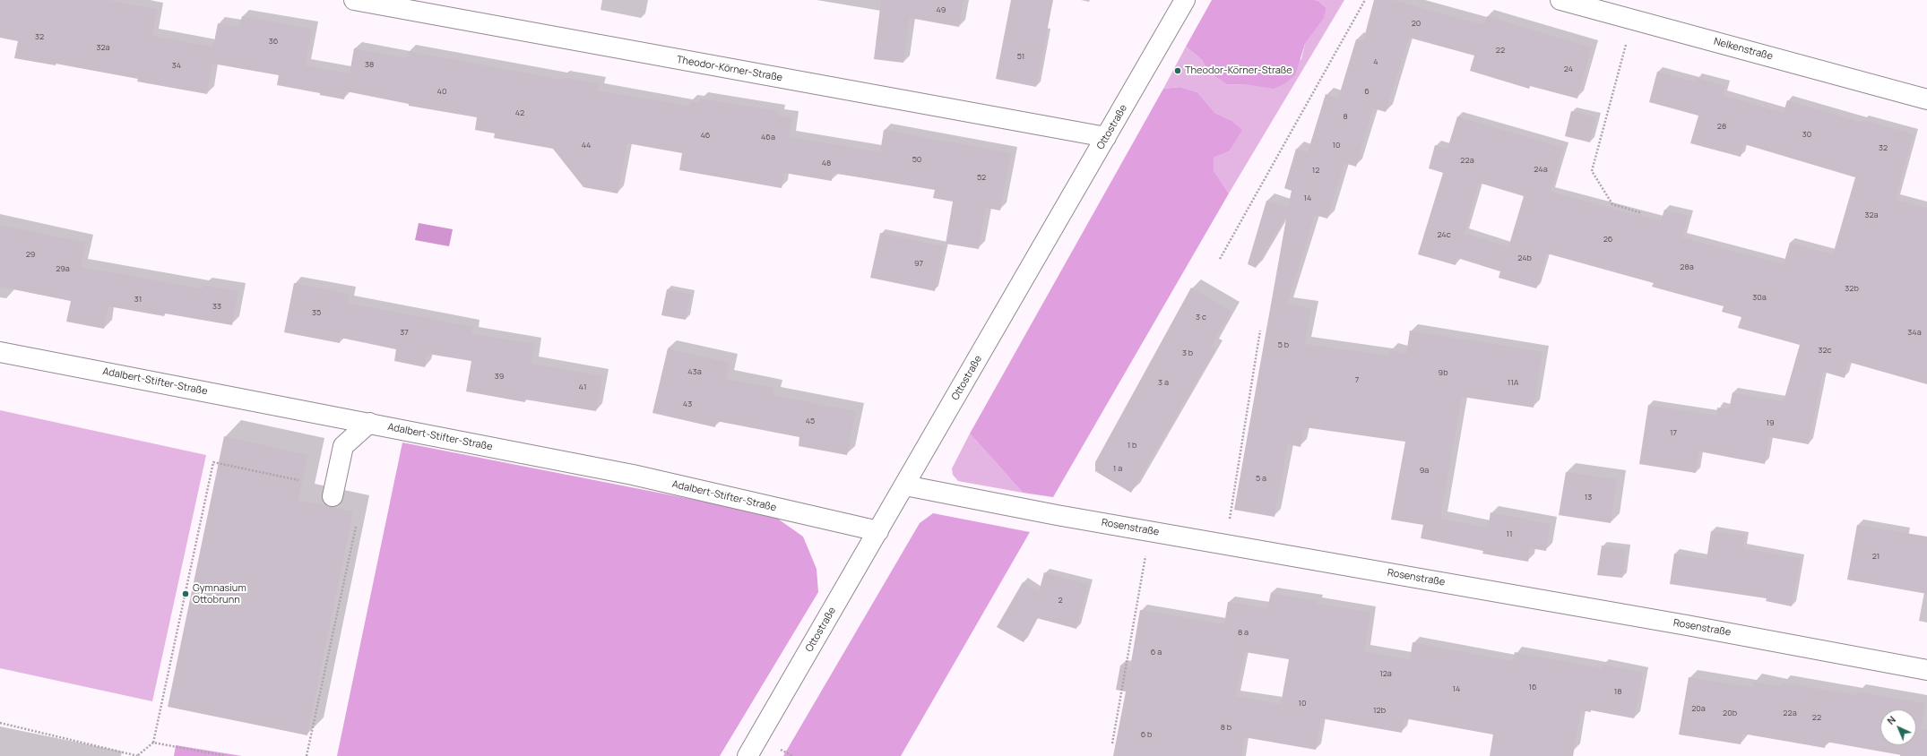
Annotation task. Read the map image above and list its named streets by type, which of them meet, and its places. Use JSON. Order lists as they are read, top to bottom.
{
  "streets": {
    "street": [
      "Nelkenstraße",
      "Theodor-Körner-Straße",
      "Ottostraße",
      "Adalbert-Stifter-Straße",
      "Rosenstraße"
    ]
  },
  "crossings": [
    ["Theodor-Körner-Straße", "Ottostraße"],
    ["Ottostraße", "Adalbert-Stifter-Straße"],
    ["Ottostraße", "Rosenstraße"]
  ],
  "places": ["Theodor-Körner-Straße", "Gymnasium Ottobrunn"],
  "house_numbers": [
    "49",
    "20",
    "32",
    "36",
    "32a",
    "22",
    "51",
    "4",
    "38",
    "34",
    "24",
    "40",
    "6",
    "42",
    "8",
    "28",
    "30",
    "46",
    "46a",
    "44",
    "10",
    "32",
    "50",
    "22a",
    "48",
    "24a",
    "12",
    "52",
    "14",
    "32a",
    "24c",
    "26",
    "29",
    "24b",
    "97",
    "28a",
    "29a",
    "32b",
    "30a",
    "31",
    "33",
    "35",
    "3 c",
    "37",
    "34a",
    "5 b",
    "32c",
    "3 b",
    "43a",
    "9b",
    "39",
    "7",
    "3 a",
    "11A",
    "41",
    "43",
    "45",
    "19",
    "17",
    "1 b",
    "1 a",
    "9a",
    "5 a",
    "13",
    "11",
    "21",
    "2",
    "8 a",
    "6 a",
    "12a",
    "16",
    "14",
    "18",
    "10",
    "20a",
    "12b",
    "20b",
    "22a",
    "22",
    "8 b",
    "6 b"
  ],
  "north": "top left"
}
